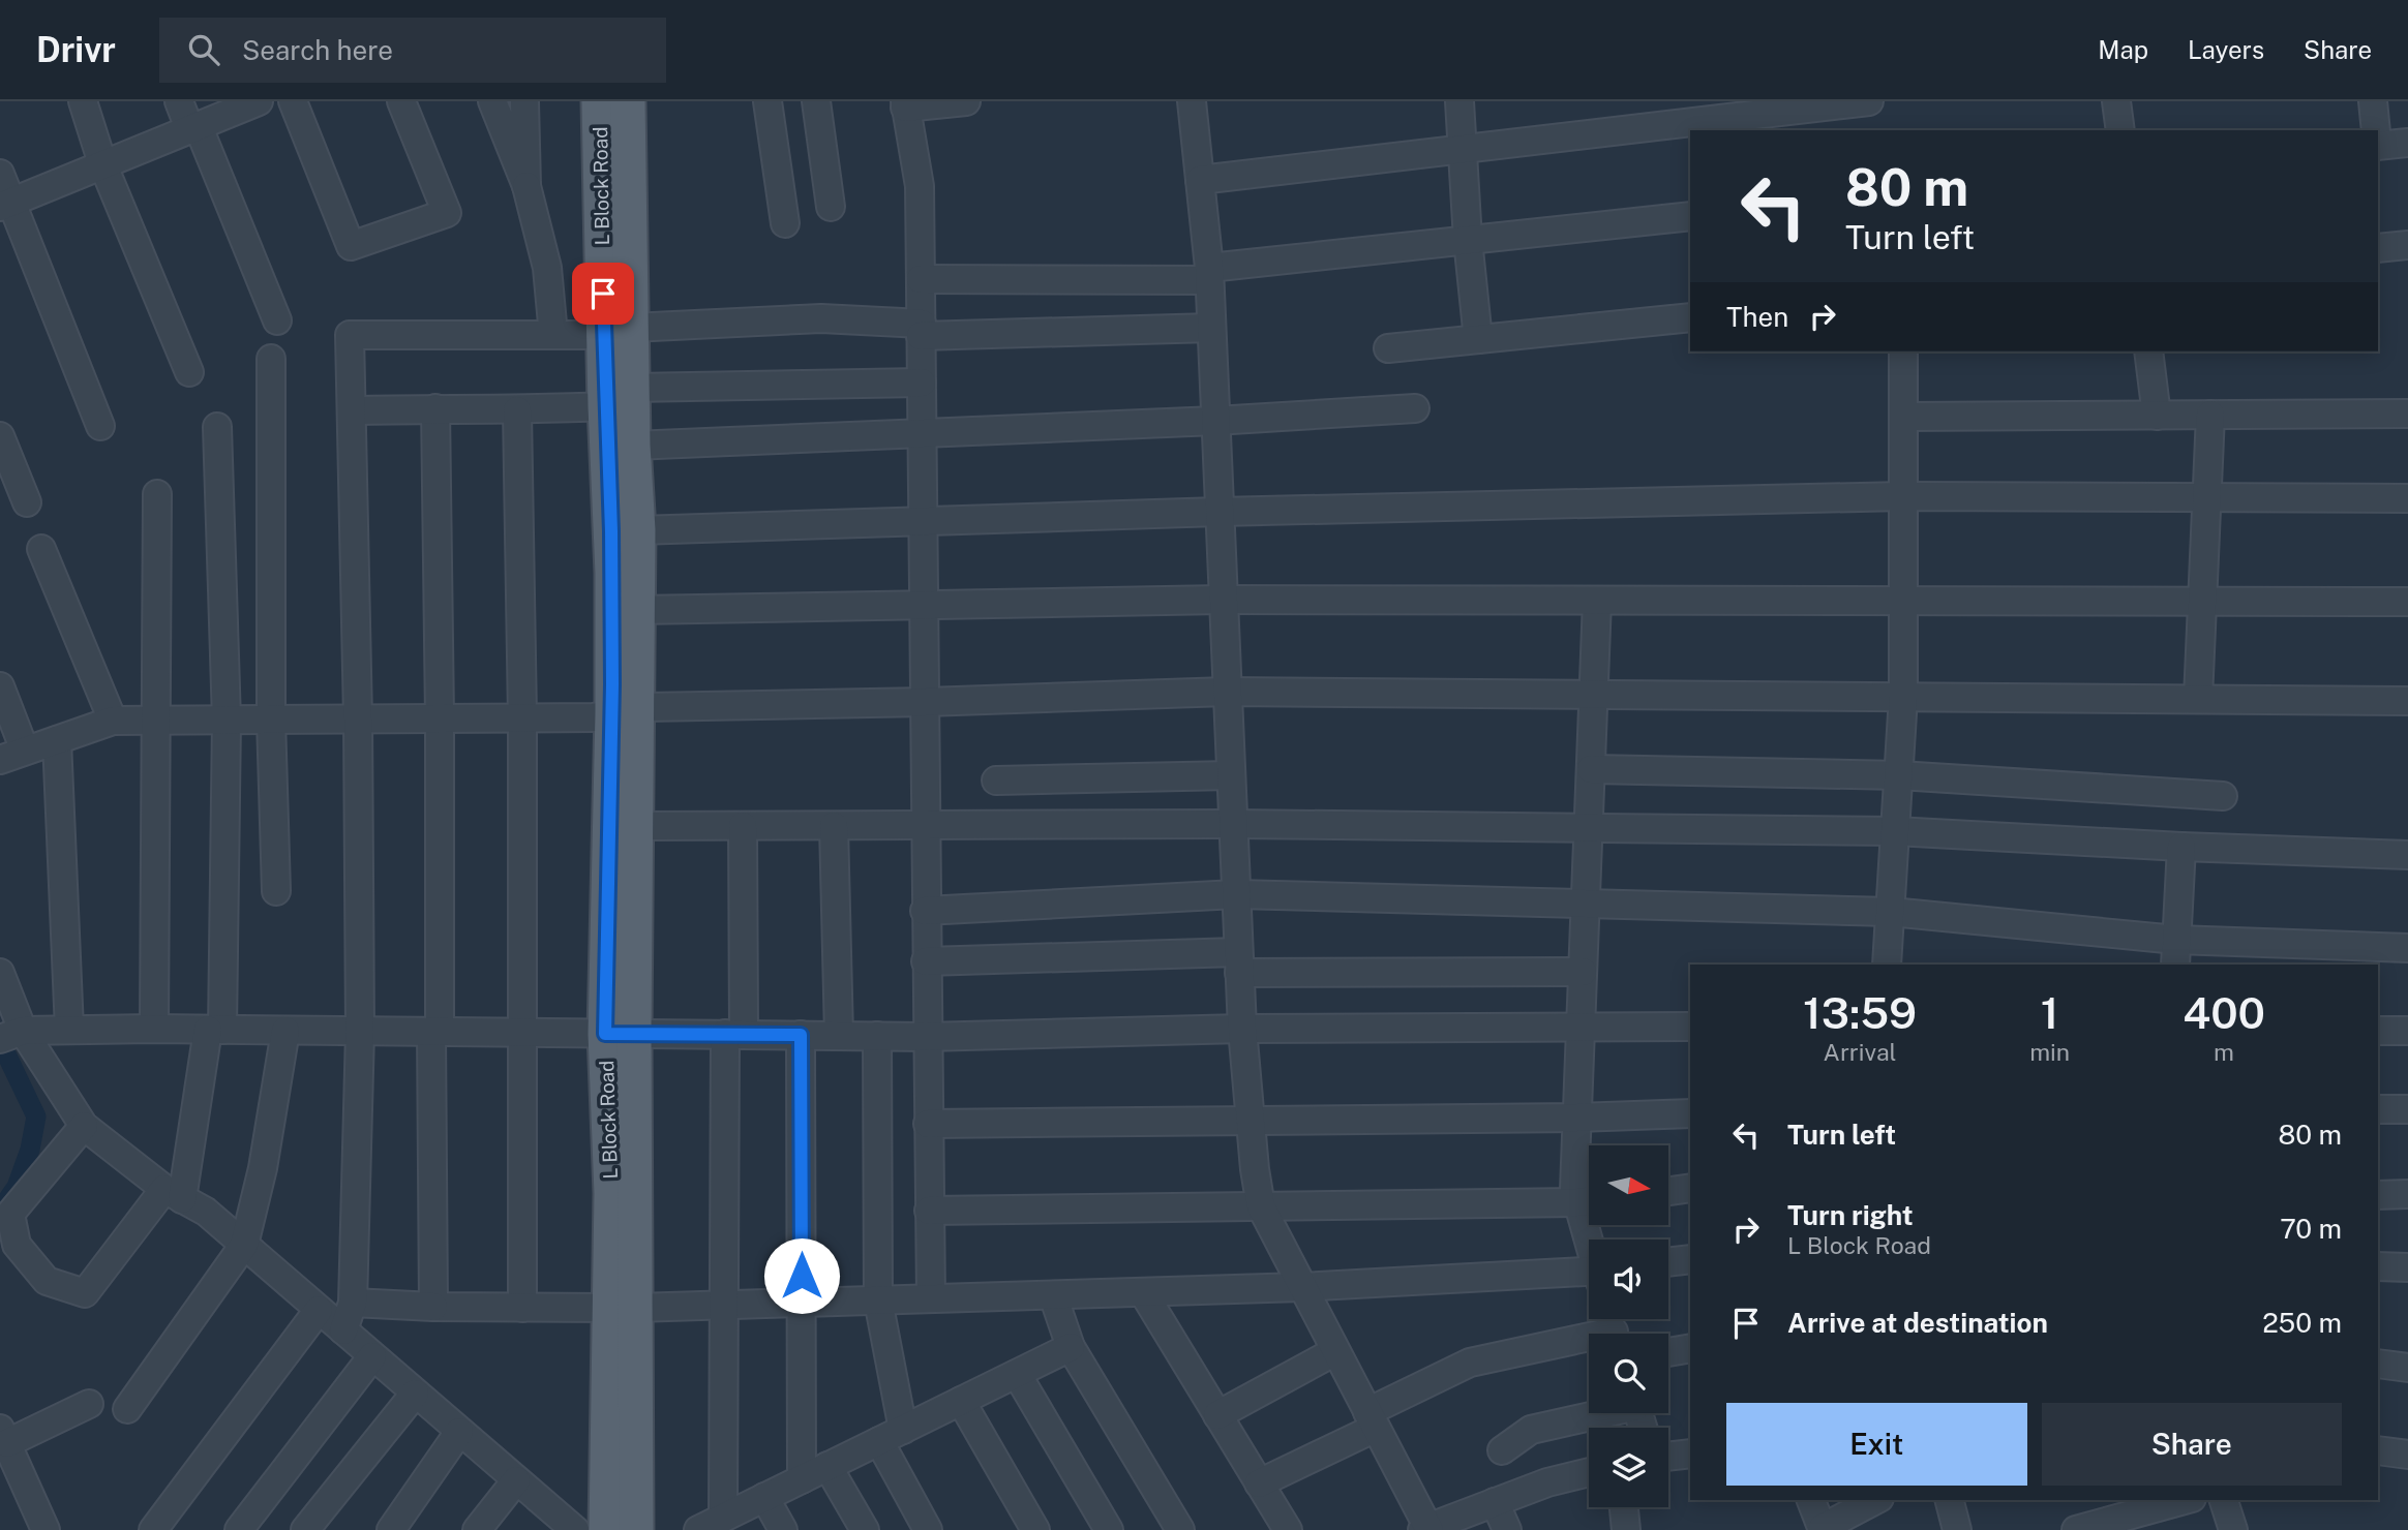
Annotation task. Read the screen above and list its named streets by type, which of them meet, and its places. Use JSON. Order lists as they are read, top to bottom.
{
  "streets": {
    "main road": ["L Block Road"]
  },
  "north": "right",
  "page": {
    "header": "Drivr",
    "search": "Search here",
    "nav": ["Map", "Layers", "Share"],
    "turn": ["80 m", "Turn left"],
    "then": "Then",
    "eta": [
      "13:59",
      "Arrival",
      "1",
      "min",
      "400",
      "m"
    ],
    "list": [
      {
        "name": "Turn left",
        "value": "80 m"
      },
      {
        "name": "Turn right",
        "note": "L Block Road",
        "value": "70 m"
      },
      {
        "name": "Arrive at destination",
        "value": "250 m"
      }
    ],
    "buttons": ["Exit", "Share"]
  }
}
